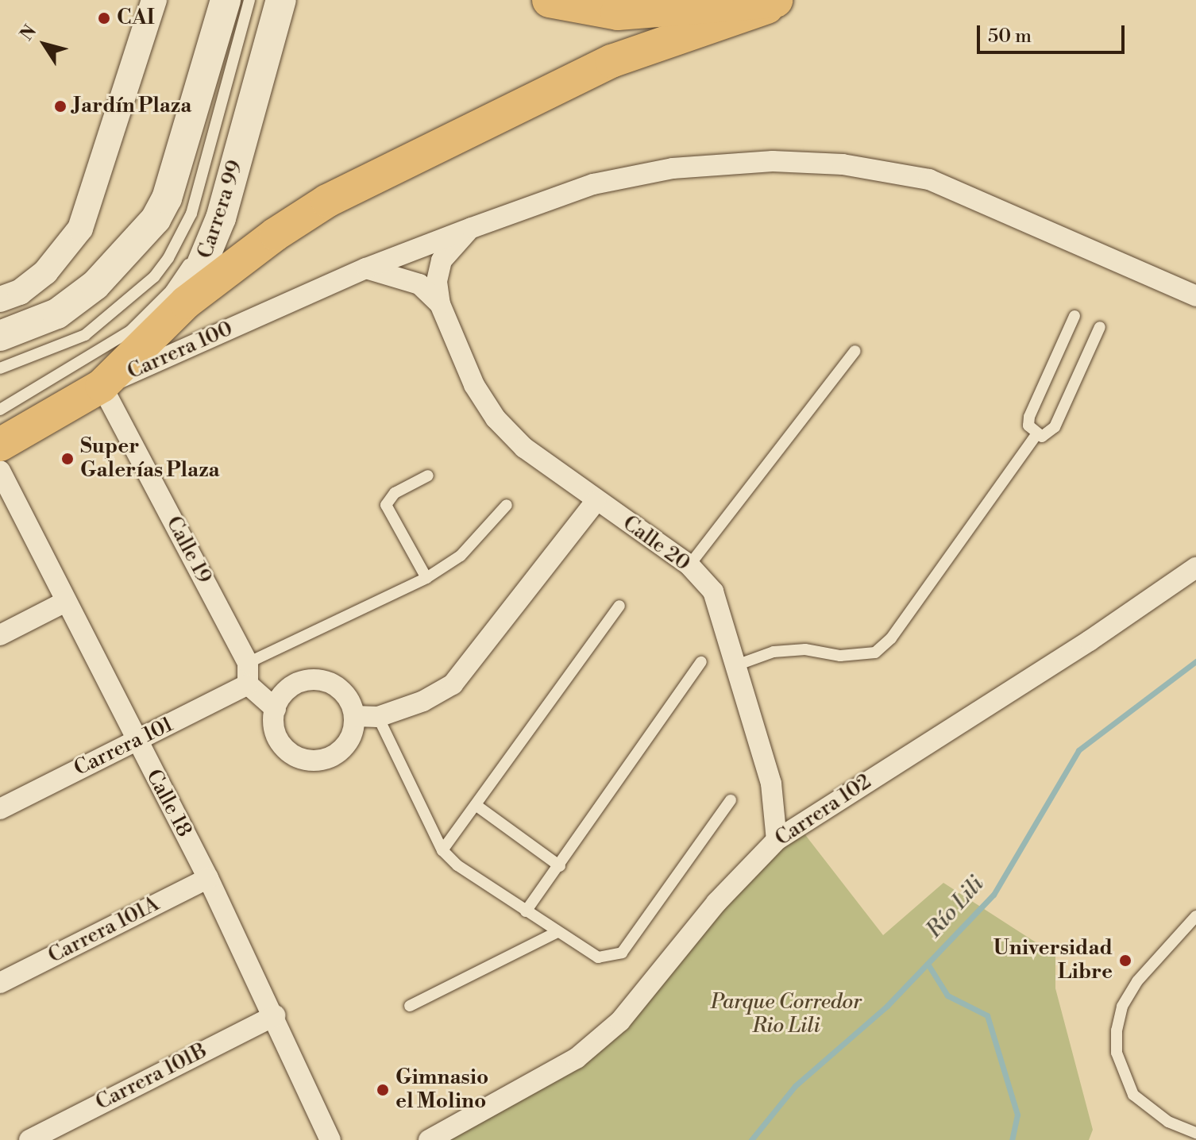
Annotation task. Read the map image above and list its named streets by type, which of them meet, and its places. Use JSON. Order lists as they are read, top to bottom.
{
  "streets": {
    "main road": ["Carrera 99", "Carrera 100"],
    "street": [
      "Calle 20",
      "Calle 19",
      "Carrera 101",
      "Calle 18",
      "Carrera 102",
      "Carrera 101A",
      "Carrera 101B"
    ]
  },
  "crossings": [
    ["Carrera 99", "Carrera 100"],
    ["Carrera 99", "Calle 19"],
    ["Carrera 100", "Calle 20"],
    ["Carrera 100", "Calle 19"],
    ["Calle 20", "Carrera 102"],
    ["Calle 19", "Carrera 101"],
    ["Carrera 101", "Calle 18"],
    ["Calle 18", "Carrera 101A"],
    ["Calle 18", "Carrera 101B"]
  ],
  "water": ["Río Lili"],
  "parks": ["Parque Corredor Rio Lili"],
  "places": [
    "CAI",
    "Jardín Plaza",
    "Super Galerías Plaza",
    "Universidad Libre",
    "Gimnasio el Molino"
  ],
  "scale_bar": "50 m",
  "north": "top left"
}
